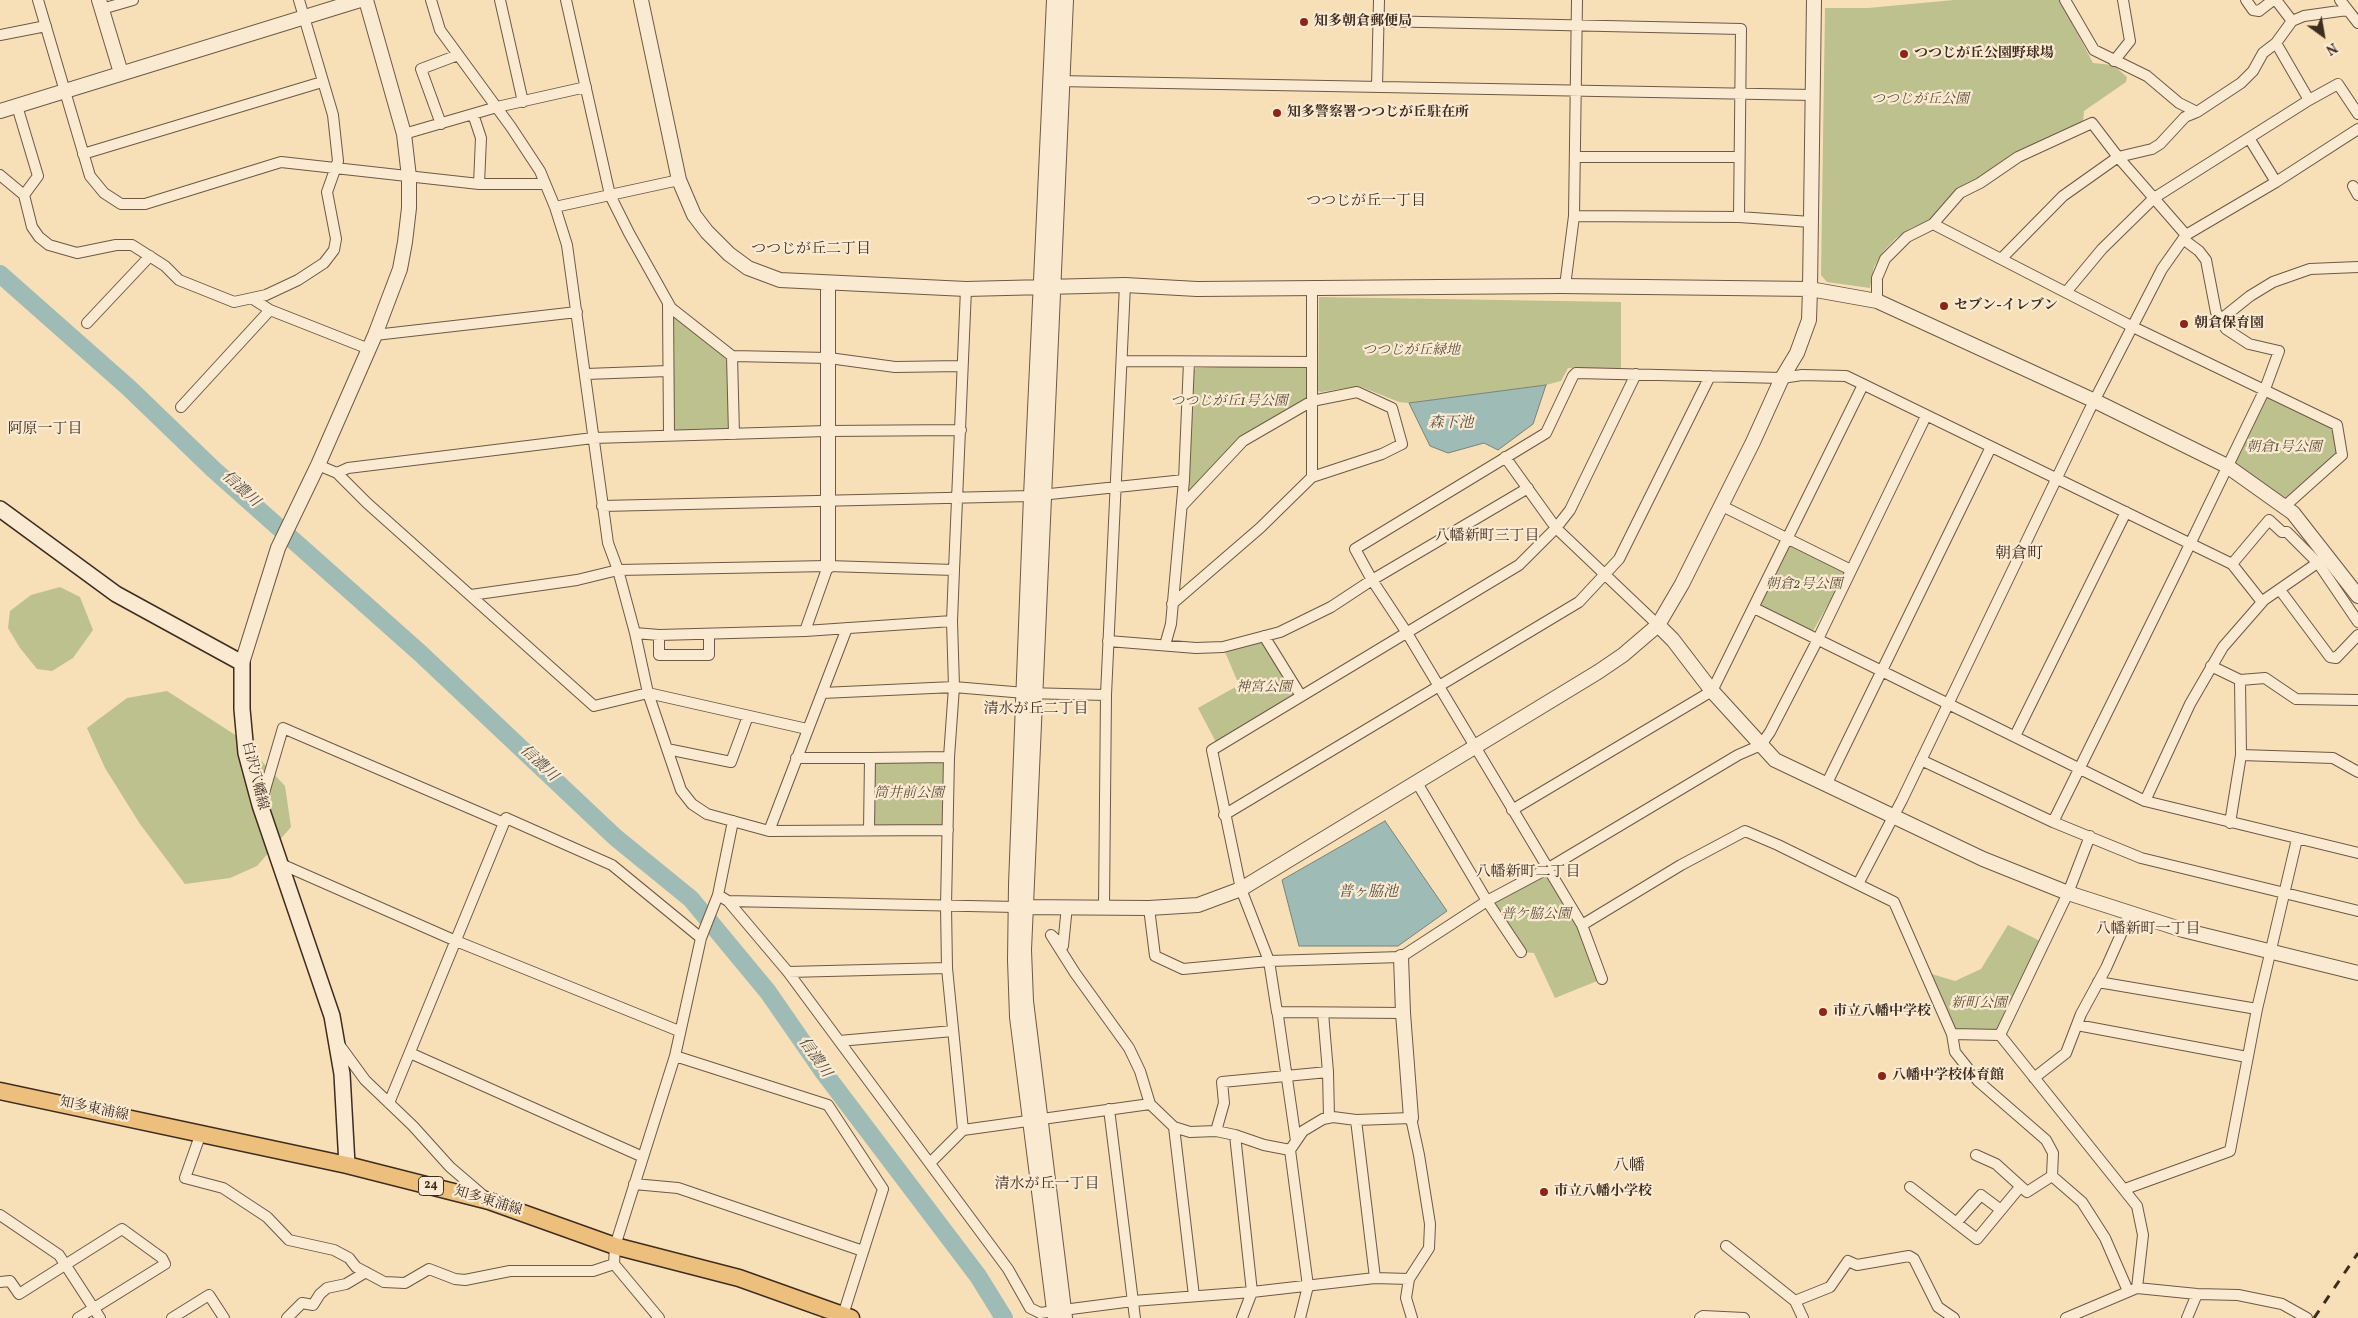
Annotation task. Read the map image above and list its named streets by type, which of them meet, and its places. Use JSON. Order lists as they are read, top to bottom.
{
  "streets": {
    "main road": ["白沢八幡線", "知多東浦線", "24"]
  },
  "crossings": [
    ["白沢八幡線", "知多東浦線"]
  ],
  "districts": [
    "つつじが丘一丁目",
    "つつじが丘二丁目",
    "阿原一丁目",
    "八幡新町三丁目",
    "朝倉町",
    "清水が丘二丁目",
    "八幡新町二丁目",
    "八幡新町一丁目",
    "八幡",
    "清水が丘一丁目"
  ],
  "water": ["森下池", "信濃川", "普ヶ脇池"],
  "parks": [
    "つつじが丘公園",
    "つつじが丘緑地",
    "つつじが丘1号公園",
    "朝倉1号公園",
    "朝倉2号公園",
    "神宮公園",
    "筒井前公園",
    "普ケ脇公園",
    "新町公園"
  ],
  "places": [
    "知多朝倉郵便局",
    "つつじが丘公園野球場",
    "知多警察署つつじが丘駐在所",
    "セブン-イレブン",
    "朝倉保育園",
    "市立八幡中学校",
    "八幡中学校体育館",
    "市立八幡小学校"
  ],
  "north": "bottom right"
}
